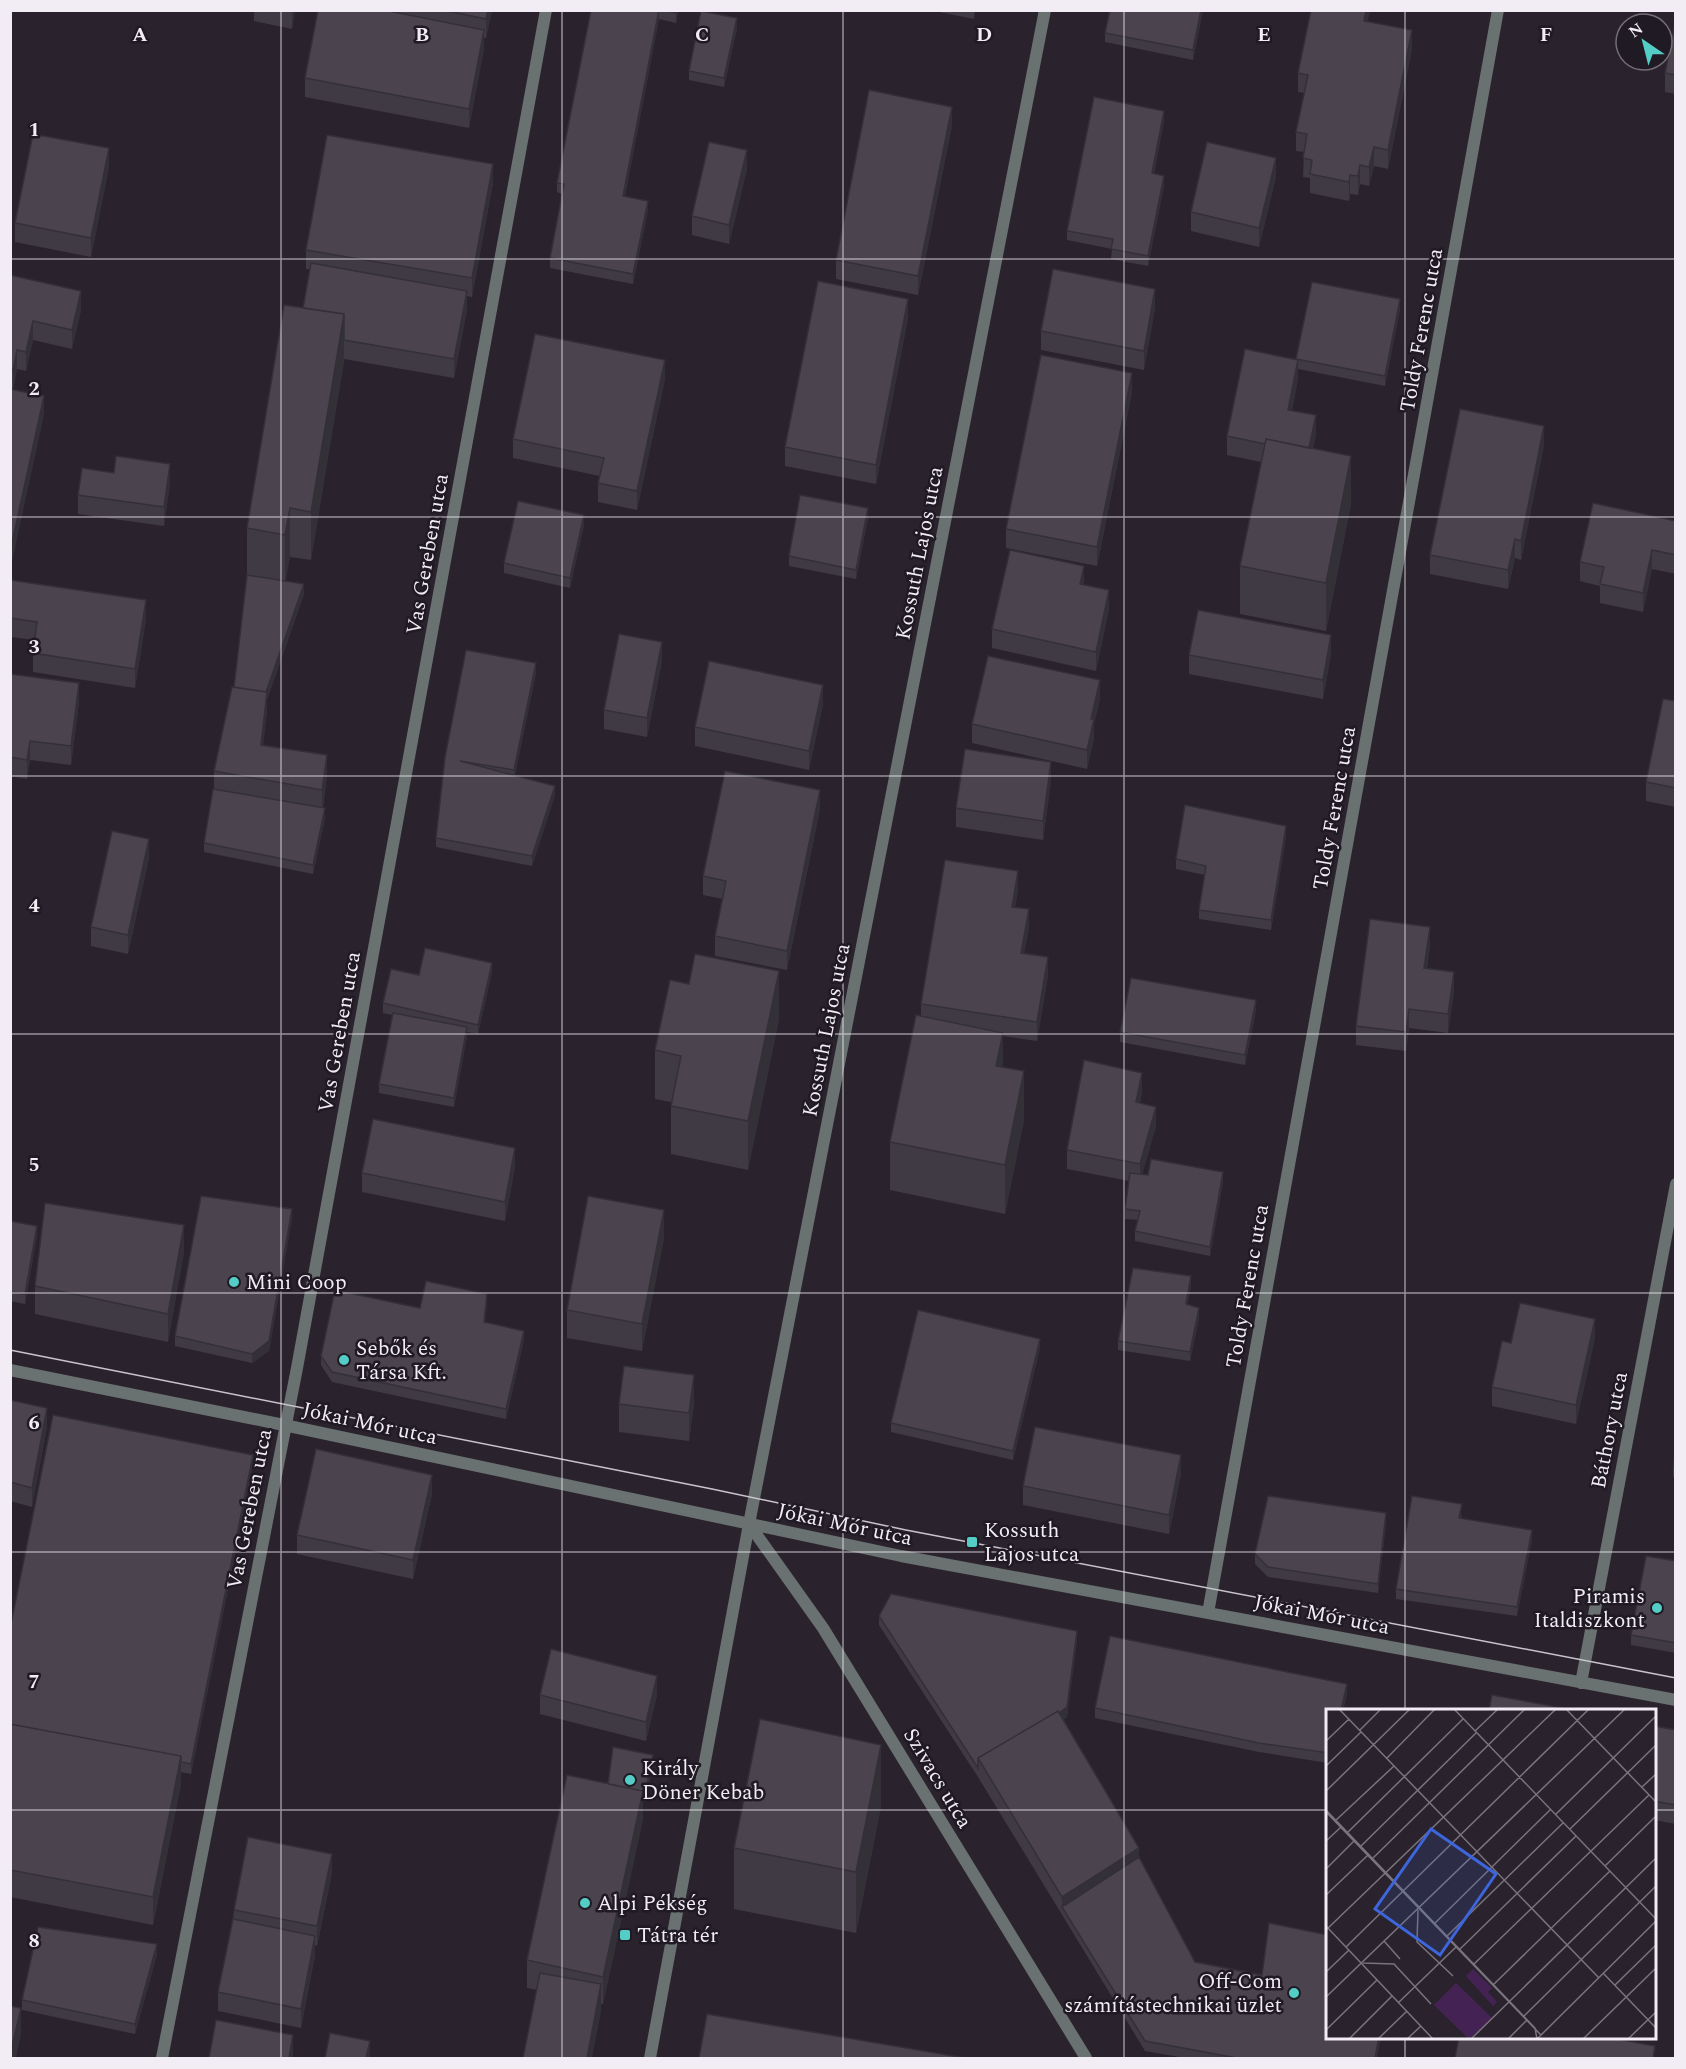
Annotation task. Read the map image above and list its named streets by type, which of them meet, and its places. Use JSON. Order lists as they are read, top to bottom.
{
  "streets": {
    "street": [
      "Toldy Ferenc utca",
      "Kossuth Lajos utca",
      "Vas Gereben utca",
      "Jókai Mór utca",
      "Báthory utca",
      "Szivacs utca"
    ]
  },
  "crossings": [
    ["Toldy Ferenc utca", "Jókai Mór utca"],
    ["Kossuth Lajos utca", "Jókai Mór utca"],
    ["Kossuth Lajos utca", "Szivacs utca"],
    ["Vas Gereben utca", "Jókai Mór utca"],
    ["Jókai Mór utca", "Báthory utca"],
    ["Jókai Mór utca", "Szivacs utca"]
  ],
  "places": {
    "other": [
      "Mini Coop",
      "Sebők és Társa Kft.",
      "Piramis Italdiszkont",
      "Király Döner Kebab",
      "Alpi Pékség",
      "Off-Com számítástechnikai üzlet"
    ],
    "transit": ["Kossuth Lajos utca", "Tátra tér"]
  },
  "north": "top left",
  "grid": {
    "columns": [
      "A",
      "B",
      "C",
      "D",
      "E",
      "F"
    ],
    "rows": [
      "1",
      "2",
      "3",
      "4",
      "5",
      "6",
      "7",
      "8"
    ]
  }
}
